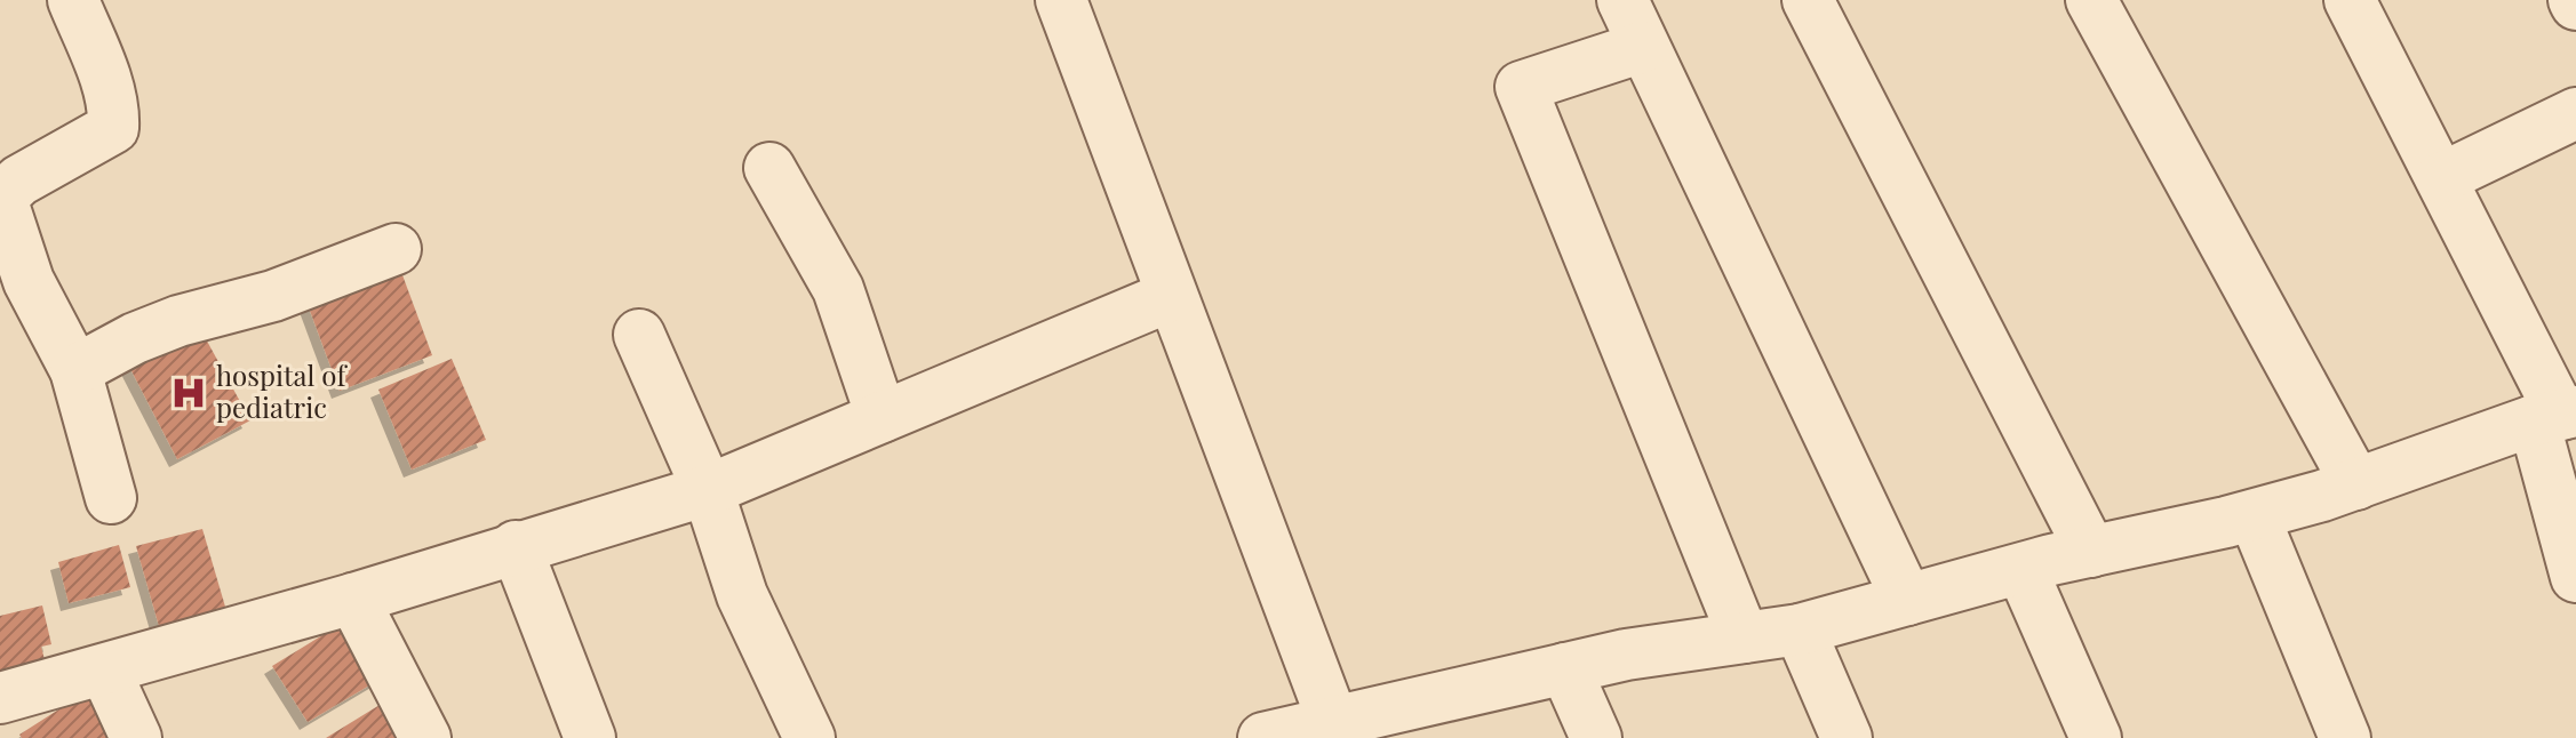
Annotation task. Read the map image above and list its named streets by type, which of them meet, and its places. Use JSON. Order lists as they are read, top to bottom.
{
  "places": {
    "hospital": ["hospital of pediatric"]
  }
}
